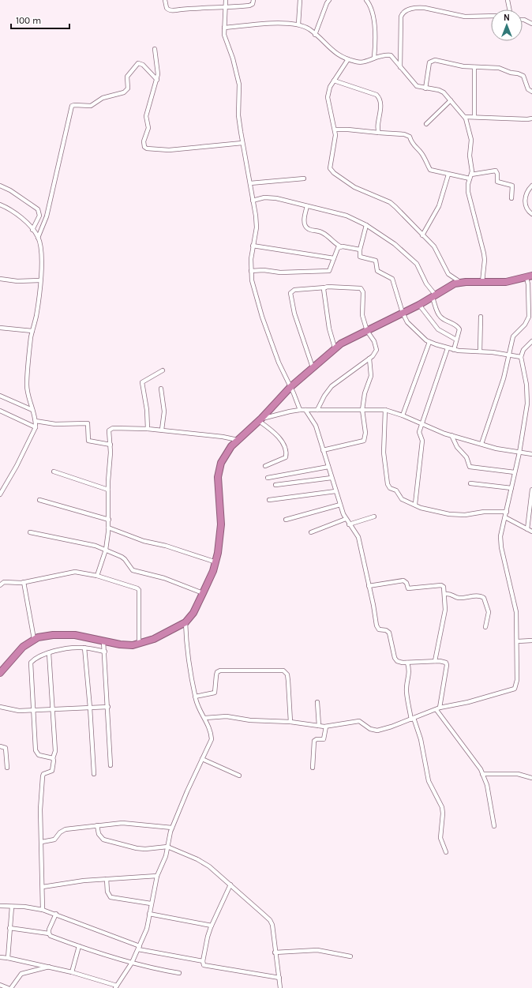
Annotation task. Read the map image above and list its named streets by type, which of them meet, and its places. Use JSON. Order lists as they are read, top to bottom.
{
  "scale_bar": "100 m",
  "north": "top"
}
